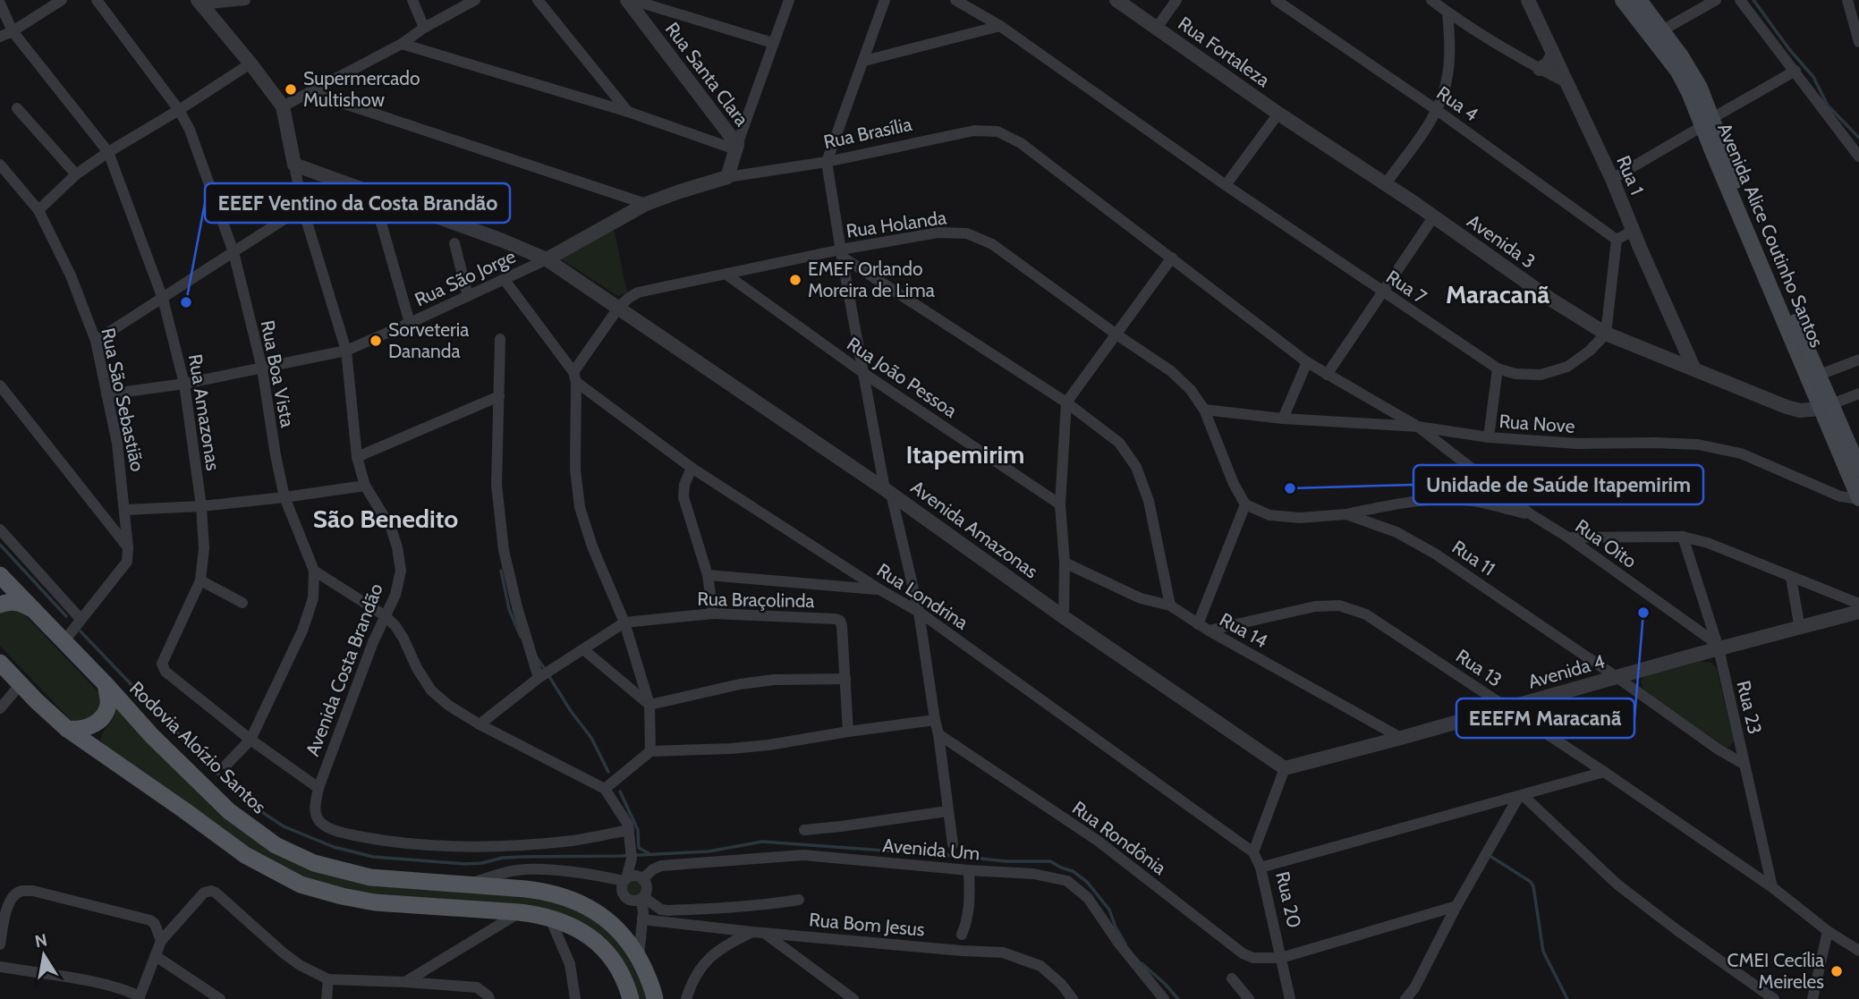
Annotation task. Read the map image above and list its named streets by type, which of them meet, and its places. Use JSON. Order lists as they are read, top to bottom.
{
  "streets": {
    "main road": ["Avenida Alice Coutinho Santos", "Rodovia Aloízio Santos"],
    "street": [
      "Rua Fortaleza",
      "Rua Santa Clara",
      "Rua 4",
      "Rua Brasília",
      "Rua 1",
      "Rua Holanda",
      "Avenida 3",
      "Rua São Jorge",
      "Rua 7",
      "Rua Boa Vista",
      "Rua João Pessoa",
      "Rua São Sebastião",
      "Rua Amazonas",
      "Rua Nove",
      "Avenida Amazonas",
      "Rua Oito",
      "Rua 11",
      "Rua Londrina",
      "Rua Braçolinda",
      "Rua 14",
      "Rua 13",
      "Avenida Costa Brandão",
      "Avenida 4",
      "Rua 23",
      "Rua Rondônia",
      "Avenida Um",
      "Rua 20",
      "Rua Bom Jesus"
    ]
  },
  "crossings": [
    ["Rua Fortaleza", "Avenida 3"],
    ["Rua Santa Clara", "Rua Brasília"],
    ["Rua Brasília", "Rua São Jorge"],
    ["Rua Brasília", "Rua Nove"],
    ["Rua Brasília", "Avenida Amazonas"],
    ["Rua Brasília", "Rua Oito"],
    ["Rua 1", "Avenida 3"],
    ["Rua Holanda", "Rua João Pessoa"],
    ["Rua Holanda", "Rua Nove"],
    ["Rua Holanda", "Avenida Amazonas"],
    ["Avenida Alice Coutinho Santos", "Avenida 3"],
    ["Avenida Alice Coutinho Santos", "Rua Nove"],
    ["Avenida 3", "Rua 7"],
    ["Rua São Jorge", "Rua Boa Vista"],
    ["Rua São Jorge", "Rua São Sebastião"],
    ["Rua São Jorge", "Rua Amazonas"],
    ["Rua São Jorge", "Avenida Amazonas"],
    ["Rua São Jorge", "Rua Londrina"],
    ["Rua São Jorge", "Avenida Costa Brandão"],
    ["Rua Boa Vista", "Rua Amazonas"],
    ["Rua Amazonas", "Avenida Costa Brandão"],
    ["Rua Nove", "Rua Oito"],
    ["Avenida Amazonas", "Avenida Costa Brandão"],
    ["Avenida Amazonas", "Avenida 4"],
    ["Rua Oito", "Avenida 4"],
    ["Rua Oito", "Rua 23"],
    ["Rua 11", "Avenida 4"],
    ["Rua 11", "Rua 23"],
    ["Rua Londrina", "Rua 20"],
    ["Rua 14", "Rua 13"],
    ["Rua 14", "Avenida 4"],
    ["Rua 13", "Avenida 4"],
    ["Rua 13", "Rua 23"],
    ["Avenida 4", "Rua 23"],
    ["Rua Rondônia", "Rua 20"]
  ],
  "districts": ["Maracanã", "Itapemirim", "São Benedito"],
  "places": [
    "Supermercado Multishow",
    "EMEF Orlando Moreira de Lima",
    "EEEF Ventino da Costa Brandão",
    "Sorveteria Dananda",
    "Unidade de Saúde Itapemirim",
    "EEEFM Maracanã",
    "CMEI Cecília Meireles"
  ],
  "north": "top"
}
